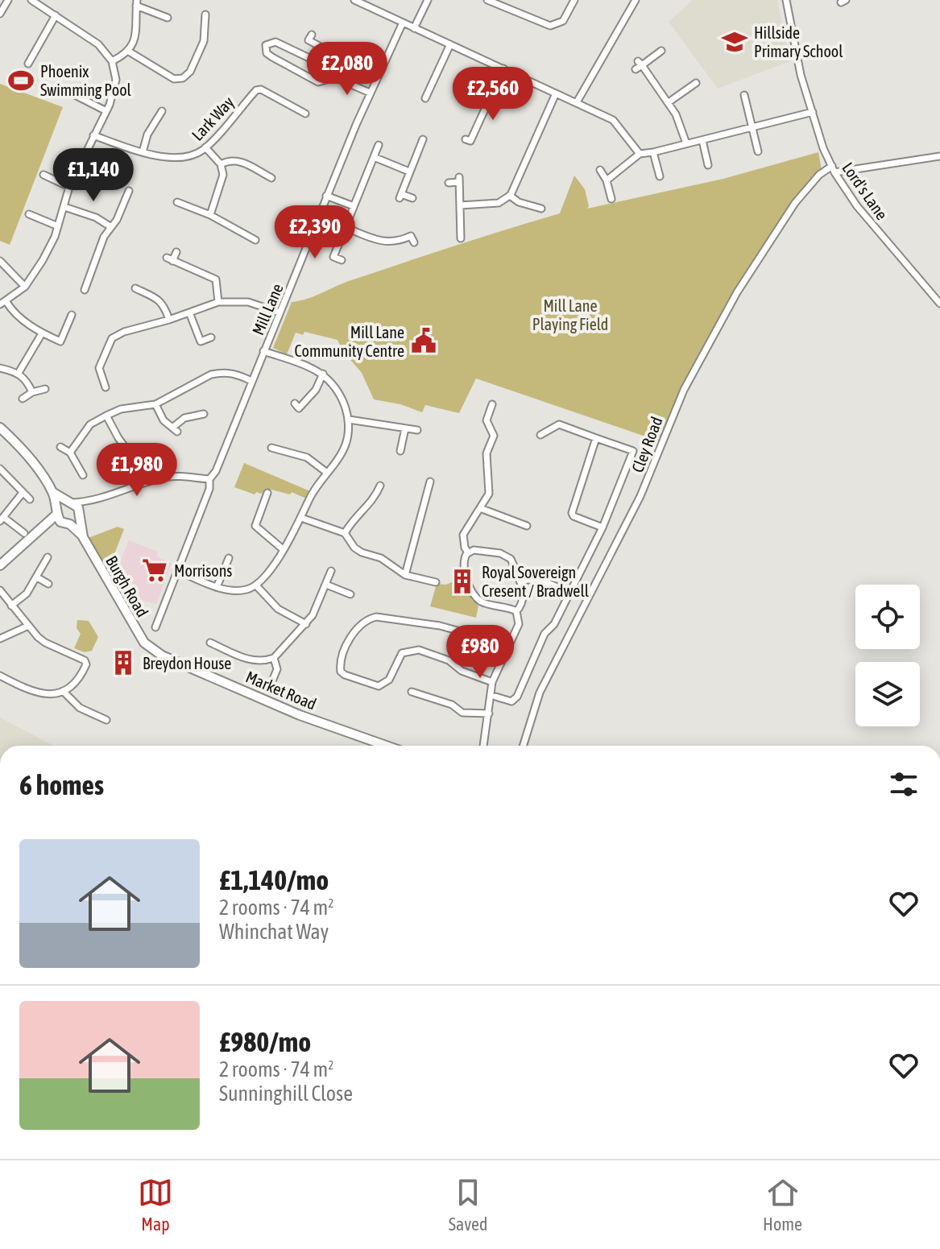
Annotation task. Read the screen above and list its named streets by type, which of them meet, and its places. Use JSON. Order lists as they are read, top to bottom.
{
  "streets": {
    "street": [
      "Lark Way",
      "Lord's Lane",
      "Mill Lane",
      "Cley Road",
      "Burgh Road",
      "Market Road"
    ]
  },
  "crossings": [
    ["Lord's Lane", "Cley Road"],
    ["Burgh Road", "Market Road"]
  ],
  "parks": ["Mill Lane Playing Field"],
  "places": {
    "school or university": ["Hillside Primary School"],
    "sports": ["Phoenix Swimming Pool"],
    "public building": ["Mill Lane Community Centre"],
    "supermarket": ["Morrisons"],
    "building": ["Royal Sovereign Cresent / Bradwell", "Breydon House"]
  },
  "page": {
    "price": [
      "£2,080",
      "£2,560",
      "£1,140",
      "£2,390",
      "£1,980",
      "£980"
    ],
    "heading": "6 homes",
    "list": [
      {
        "name": "£1,140/mo",
        "note": "2 rooms · 74 m² · Whinchat Way"
      },
      {
        "name": "£980/mo",
        "note": "2 rooms · 74 m² · Sunninghill Close"
      }
    ],
    "tabs": ["Map", "Saved", "Home"]
  }
}
